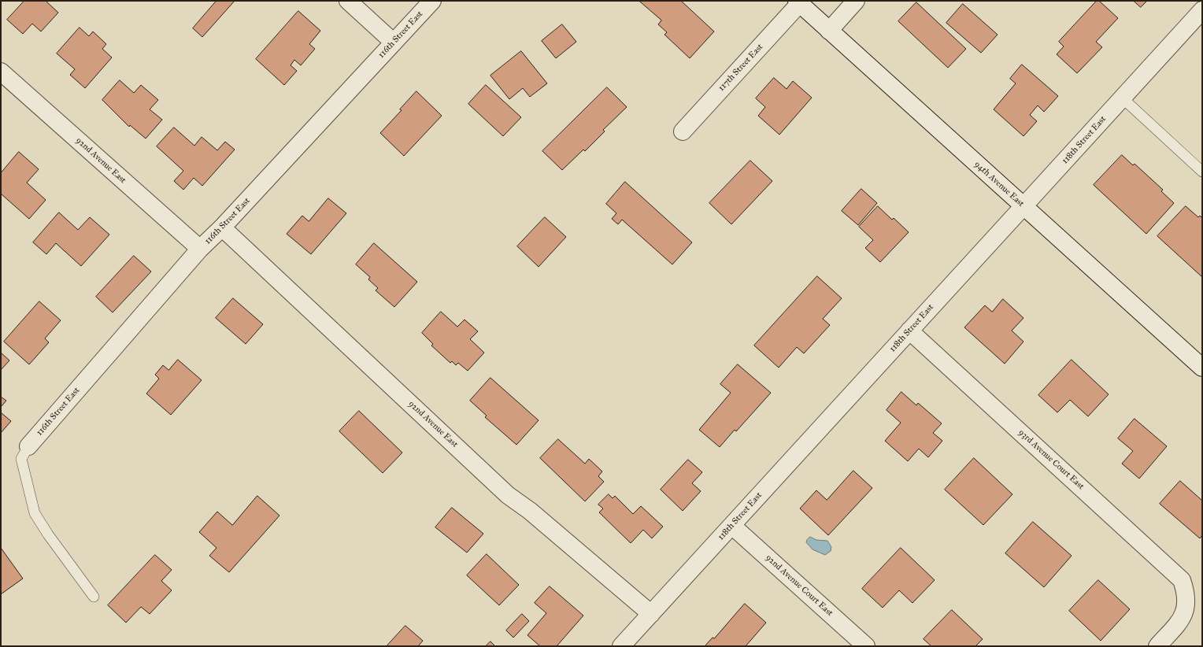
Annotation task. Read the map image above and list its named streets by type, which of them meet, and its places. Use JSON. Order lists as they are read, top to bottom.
{
  "streets": {
    "street": [
      "116th Street East",
      "117th Street East",
      "118th Street East",
      "92nd Avenue East",
      "94th Avenue East",
      "93rd Avenue Court East",
      "92nd Avenue Court East"
    ]
  },
  "crossings": [
    ["116th Street East", "92nd Avenue East"],
    ["117th Street East", "94th Avenue East"],
    ["118th Street East", "92nd Avenue East"],
    ["118th Street East", "94th Avenue East"],
    ["118th Street East", "93rd Avenue Court East"],
    ["118th Street East", "92nd Avenue Court East"]
  ]
}
